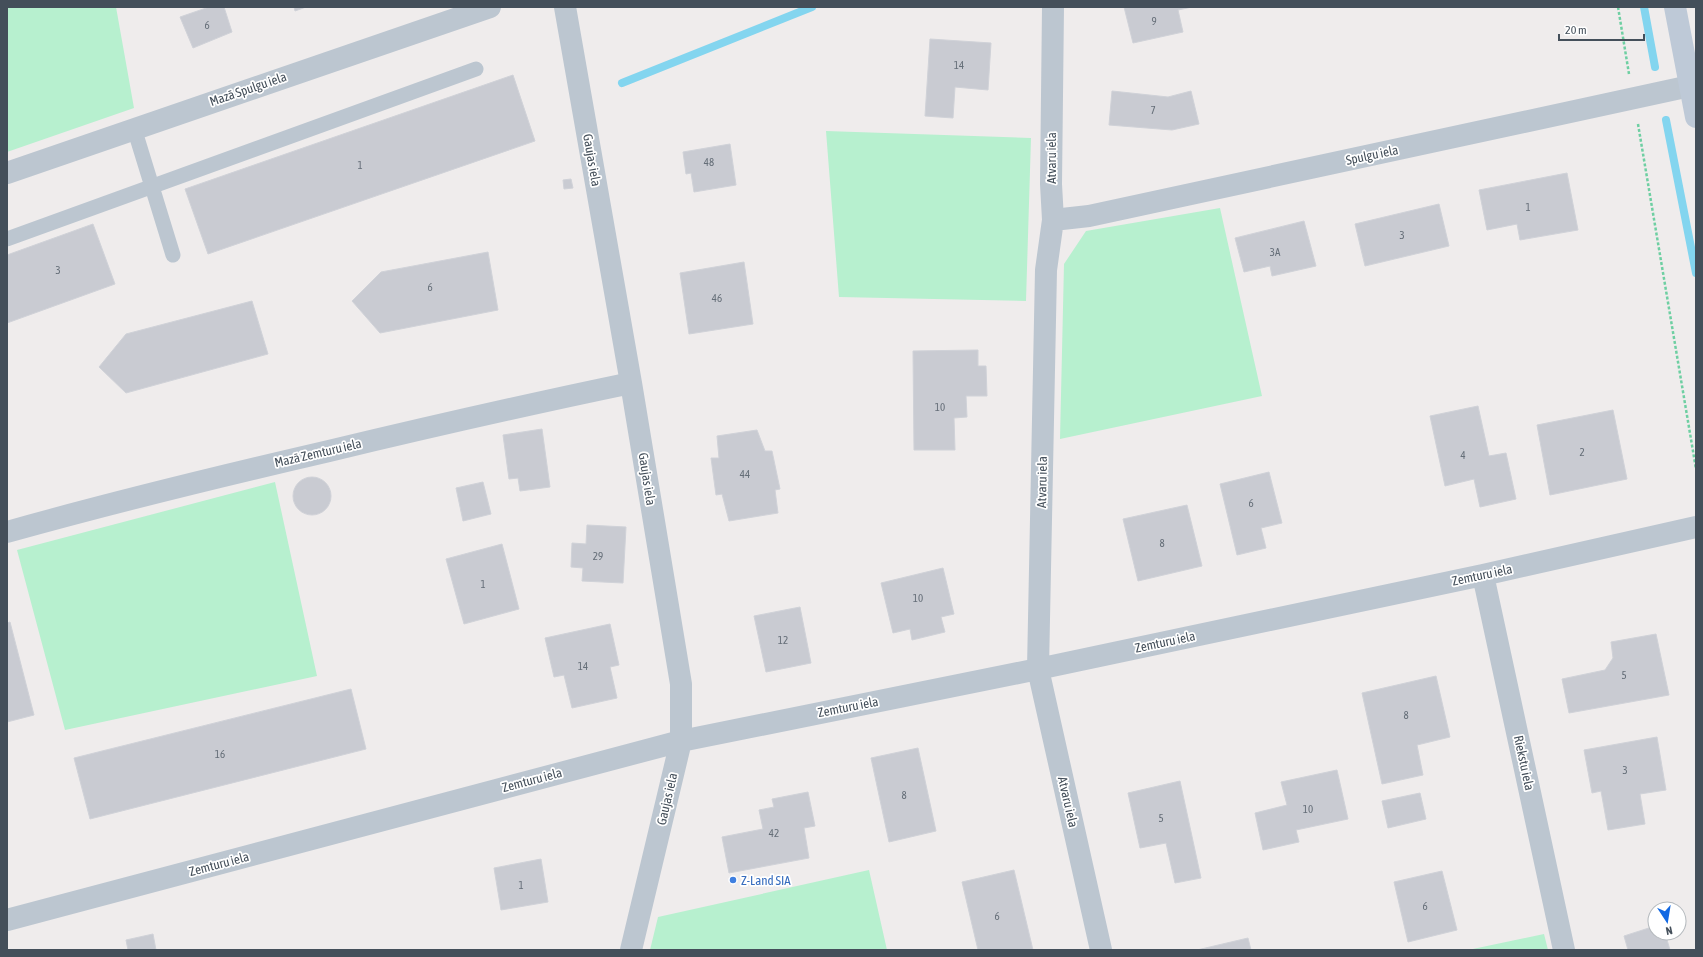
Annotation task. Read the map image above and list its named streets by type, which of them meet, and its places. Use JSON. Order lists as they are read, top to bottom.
{
  "streets": {
    "street": [
      "Mazā Spulgu iela",
      "Spulgu iela",
      "Atvaru iela",
      "Gaujas iela",
      "Mazā Zemturu iela",
      "Zemturu iela",
      "Riekstu iela"
    ]
  },
  "crossings": [
    ["Spulgu iela", "Atvaru iela"],
    ["Atvaru iela", "Zemturu iela"],
    ["Gaujas iela", "Mazā Zemturu iela"],
    ["Gaujas iela", "Zemturu iela"],
    ["Zemturu iela", "Riekstu iela"]
  ],
  "places": ["Z-Land SIA"],
  "house_numbers": [
    "9",
    "6",
    "14",
    "7",
    "48",
    "1",
    "1",
    "3",
    "3A",
    "3",
    "6",
    "46",
    "10",
    "2",
    "4",
    "44",
    "6",
    "8",
    "29",
    "1",
    "10",
    "12",
    "14",
    "5",
    "8",
    "16",
    "3",
    "8",
    "10",
    "5",
    "42",
    "1",
    "6",
    "6"
  ],
  "scale_bar": "20 m",
  "north": "bottom"
}
